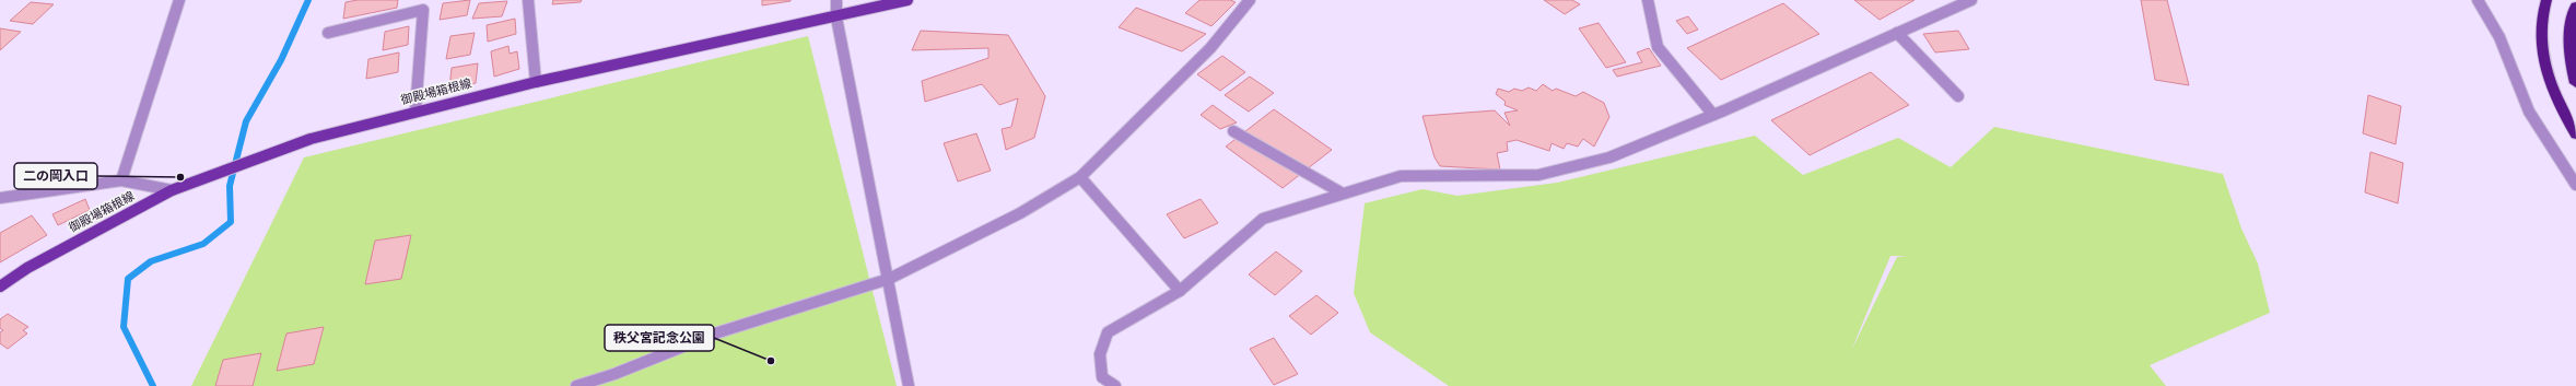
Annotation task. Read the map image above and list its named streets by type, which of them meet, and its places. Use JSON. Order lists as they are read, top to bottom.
{
  "streets": {
    "main road": ["御殿場箱根線"]
  },
  "places": ["二の岡入口", "秩父宮記念公園"]
}
